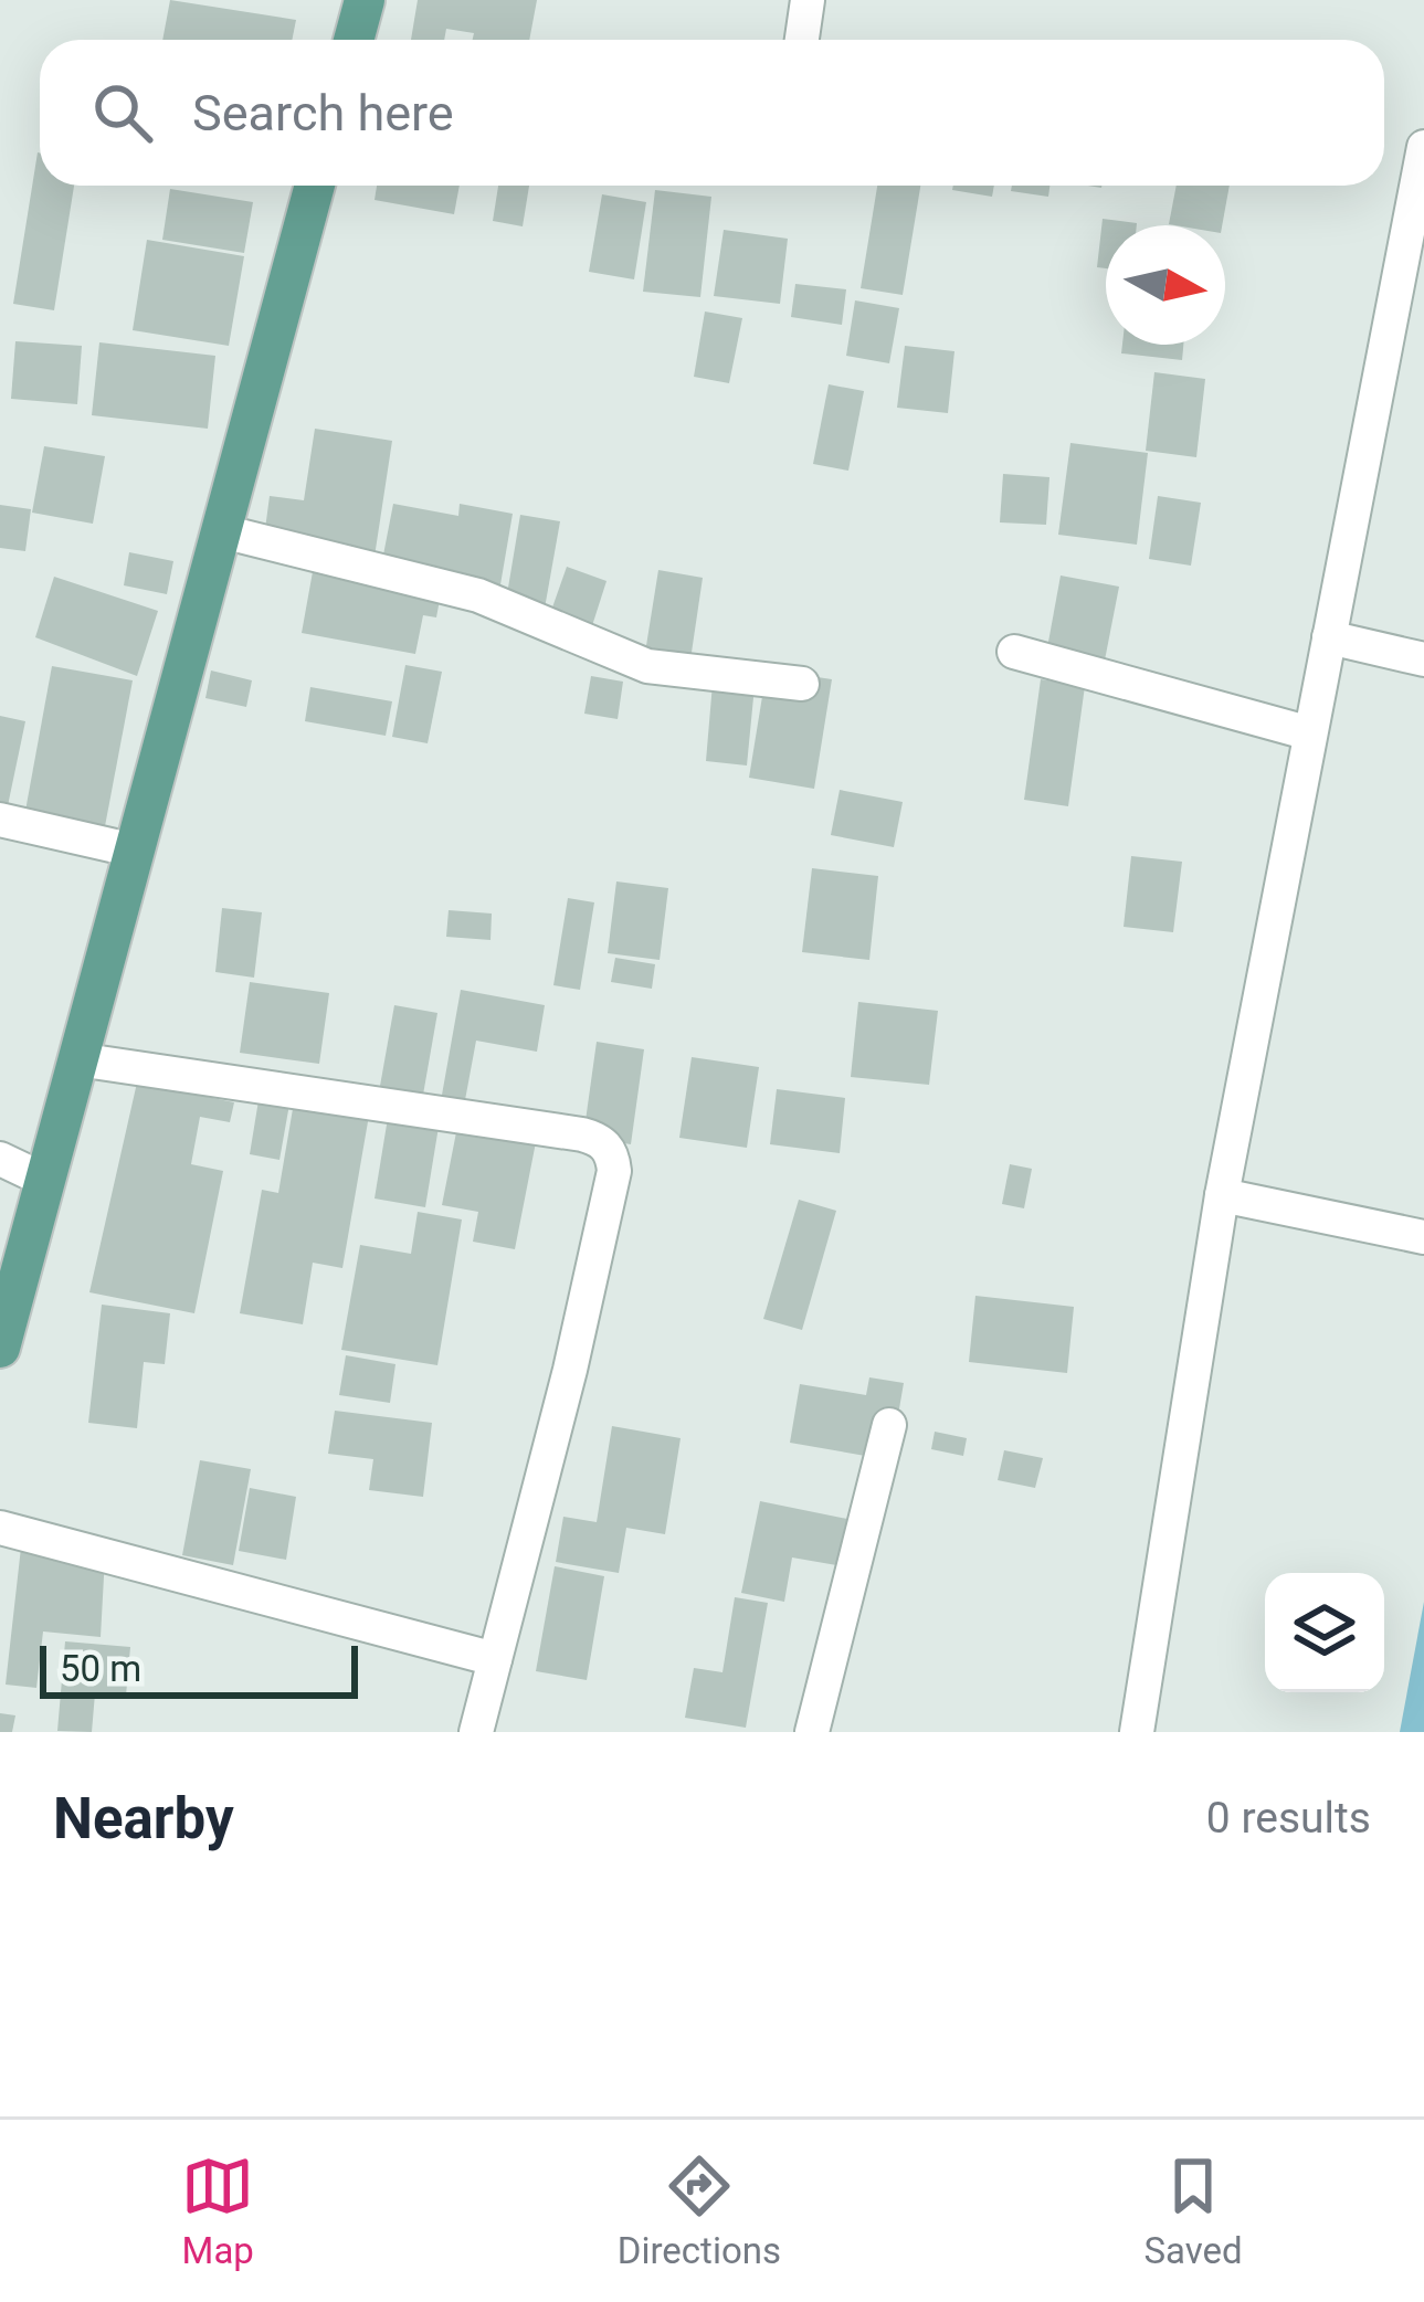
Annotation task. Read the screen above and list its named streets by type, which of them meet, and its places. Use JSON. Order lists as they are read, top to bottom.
{
  "scale_bar": "50 m",
  "north": "right",
  "page": {
    "search": "Search here",
    "scale": "50 m",
    "heading": ["Nearby", "0 results"],
    "nav": ["Map", "Directions", "Saved"]
  }
}
